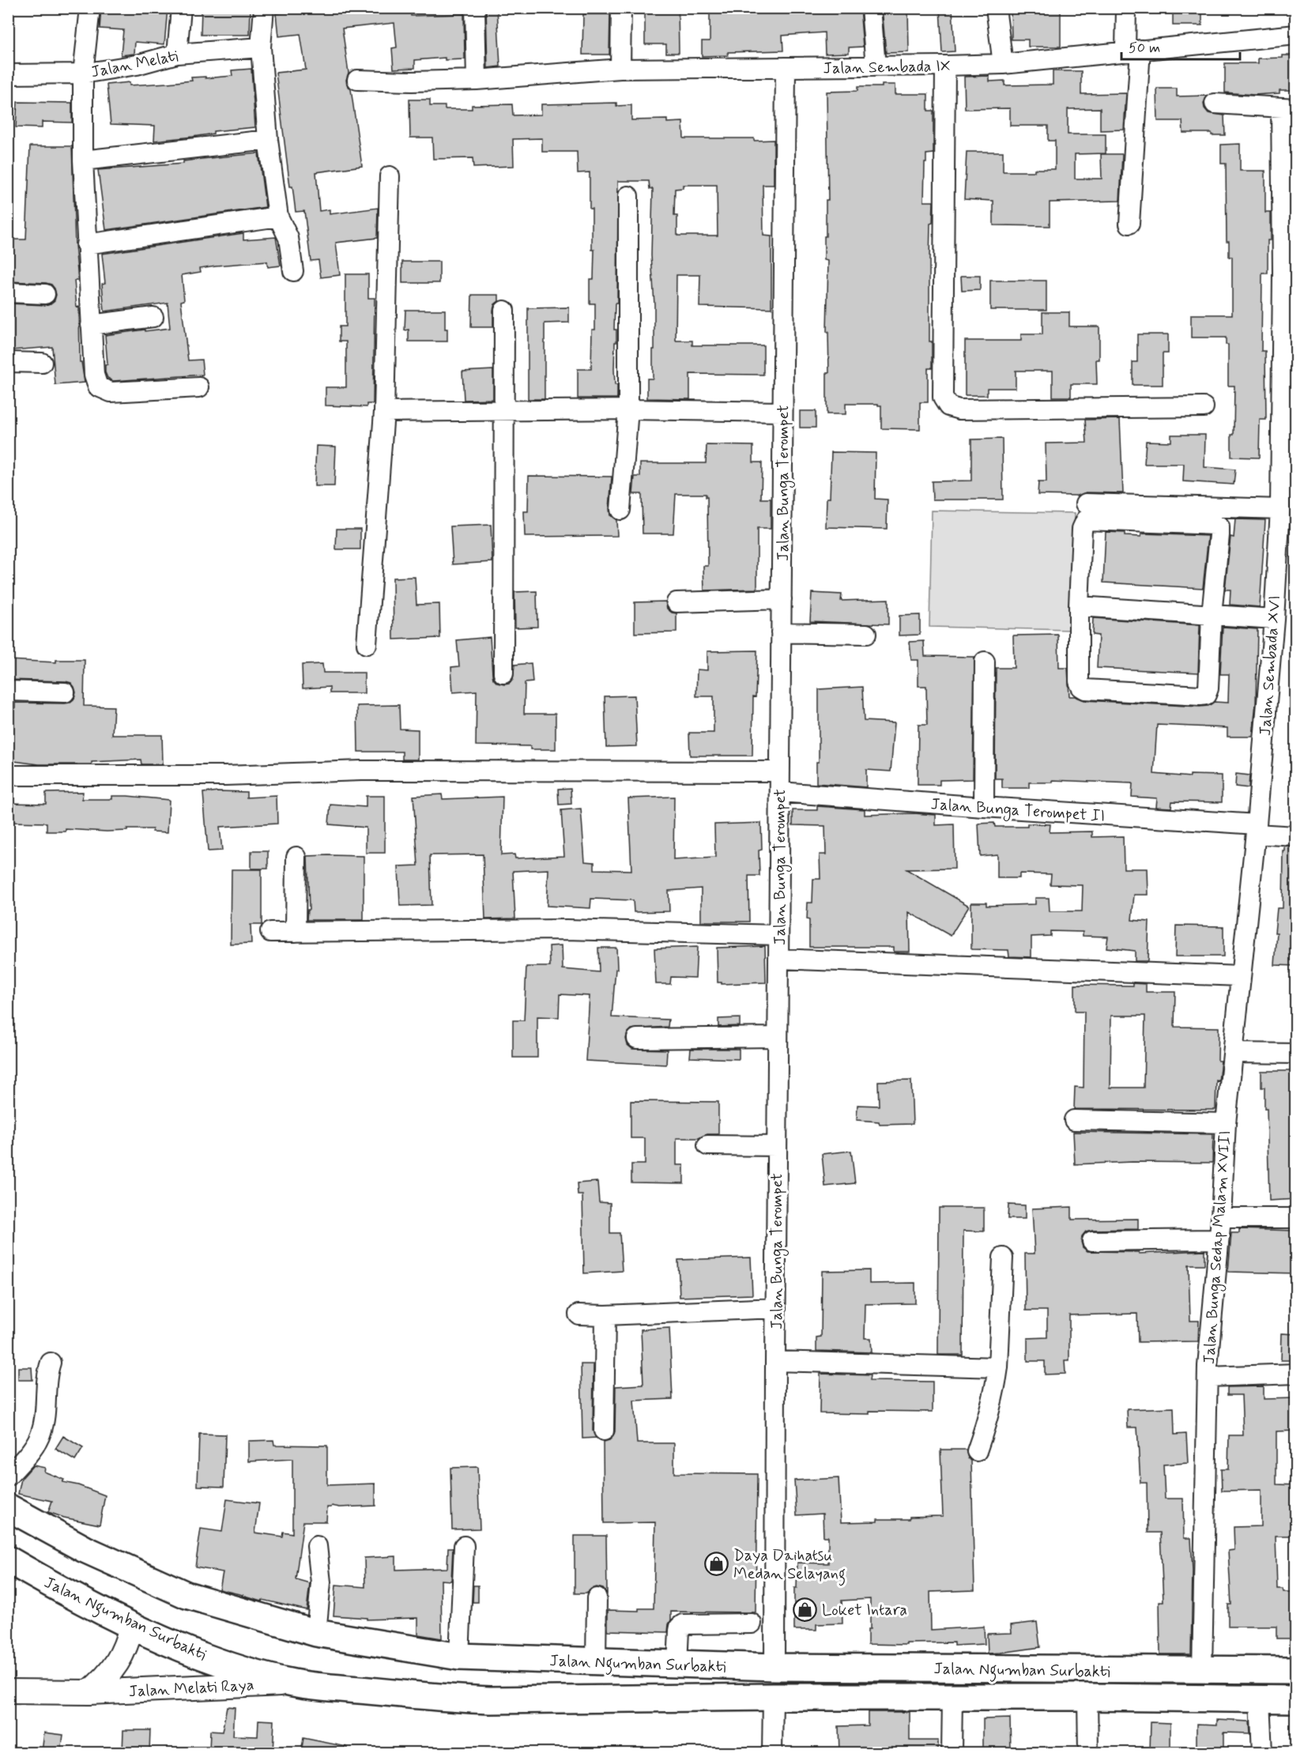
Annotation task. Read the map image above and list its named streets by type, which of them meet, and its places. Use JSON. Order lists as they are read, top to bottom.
{
  "streets": {
    "highway": ["Jalan Ngumban Surbakti"],
    "main road": ["Jalan Melati Raya"],
    "street": [
      "Jalan Melati",
      "Jalan Sembada IX",
      "Jalan Bunga Terompet",
      "Jalan Sembada XVI",
      "Jalan Bunga Terompet II",
      "Jalan Bunga Sedap Malam XVIII"
    ]
  },
  "crossings": [
    ["Jalan Sembada IX", "Jalan Bunga Terompet"],
    ["Jalan Bunga Terompet", "Jalan Bunga Terompet II"],
    ["Jalan Bunga Terompet", "Jalan Ngumban Surbakti"],
    ["Jalan Sembada XVI", "Jalan Bunga Terompet II"],
    ["Jalan Sembada XVI", "Jalan Bunga Sedap Malam XVIII"],
    ["Jalan Bunga Terompet II", "Jalan Bunga Sedap Malam XVIII"],
    ["Jalan Bunga Sedap Malam XVIII", "Jalan Ngumban Surbakti"],
    ["Jalan Ngumban Surbakti", "Jalan Melati Raya"]
  ],
  "places": {
    "shop": ["Daya Daihatsu Medan Selayang", "Loket Intara"]
  },
  "scale_bar": "50 m"
}
